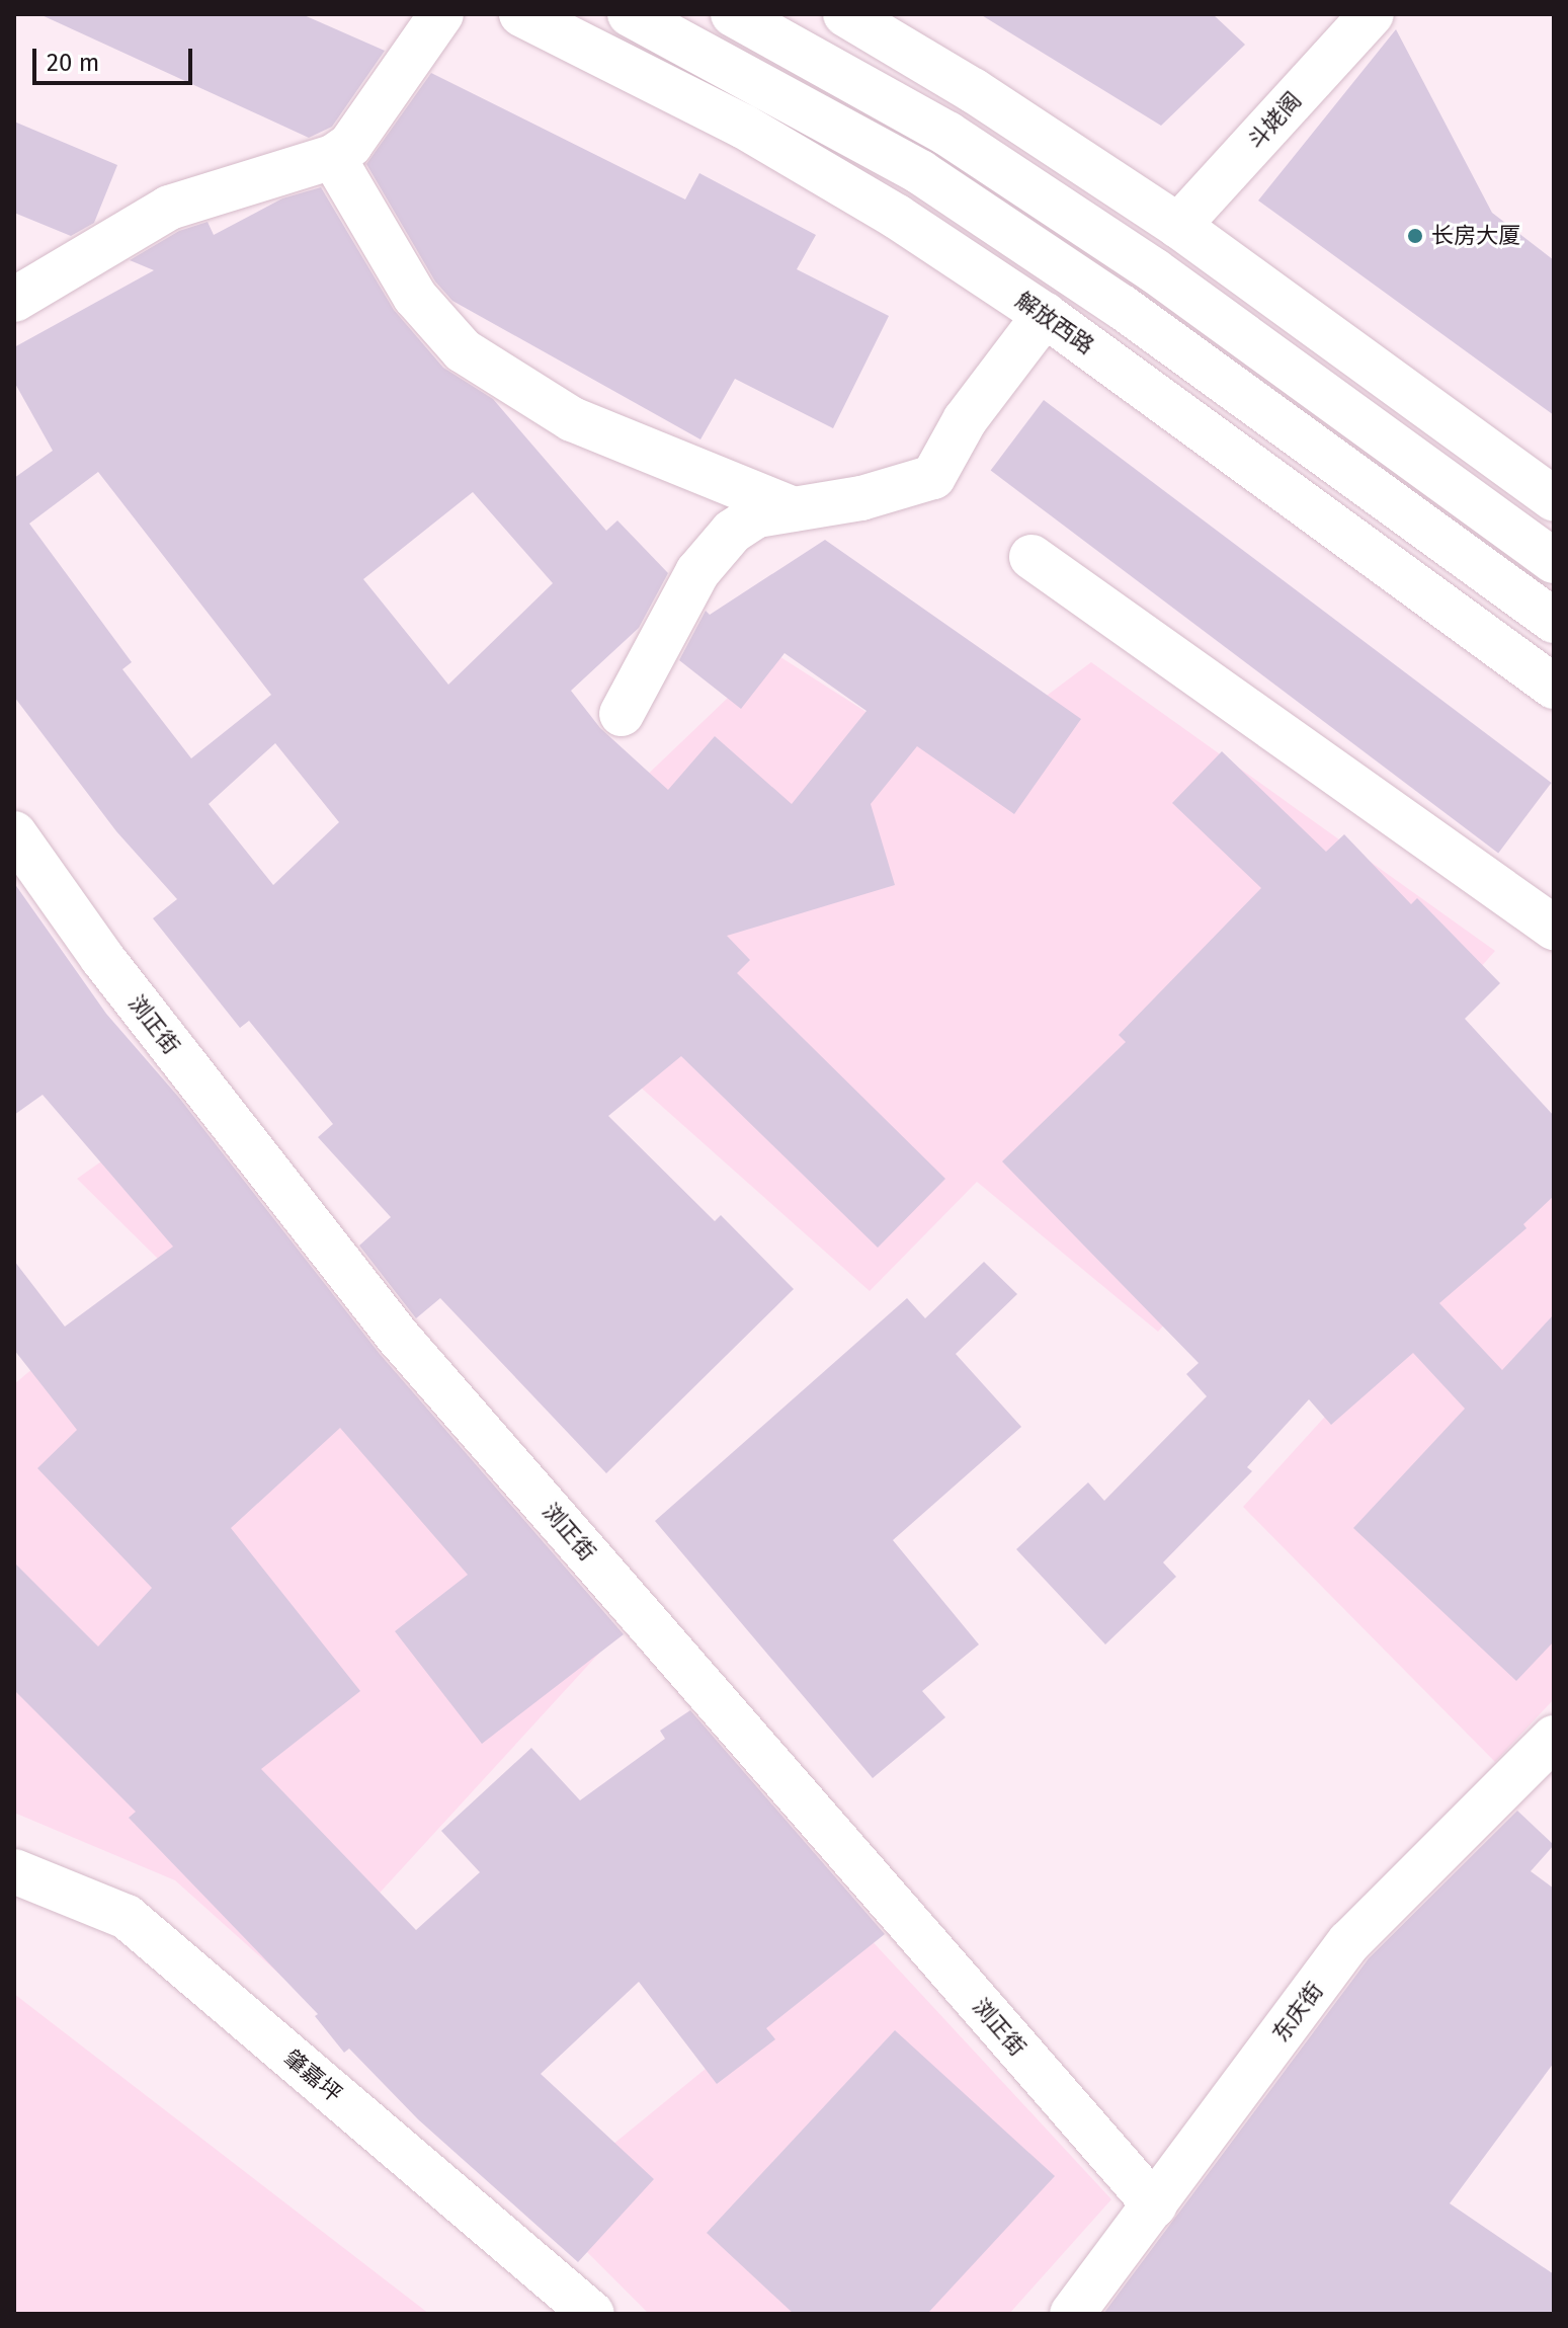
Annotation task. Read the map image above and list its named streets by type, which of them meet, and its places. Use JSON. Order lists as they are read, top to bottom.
{
  "streets": {
    "street": [
      "斗姥阁",
      "解放西路",
      "浏正街",
      "东庆街",
      "肇嘉坪"
    ]
  },
  "crossings": [
    ["浏正街", "东庆街"]
  ],
  "places": ["长房大厦"],
  "scale_bar": "20 m"
}
